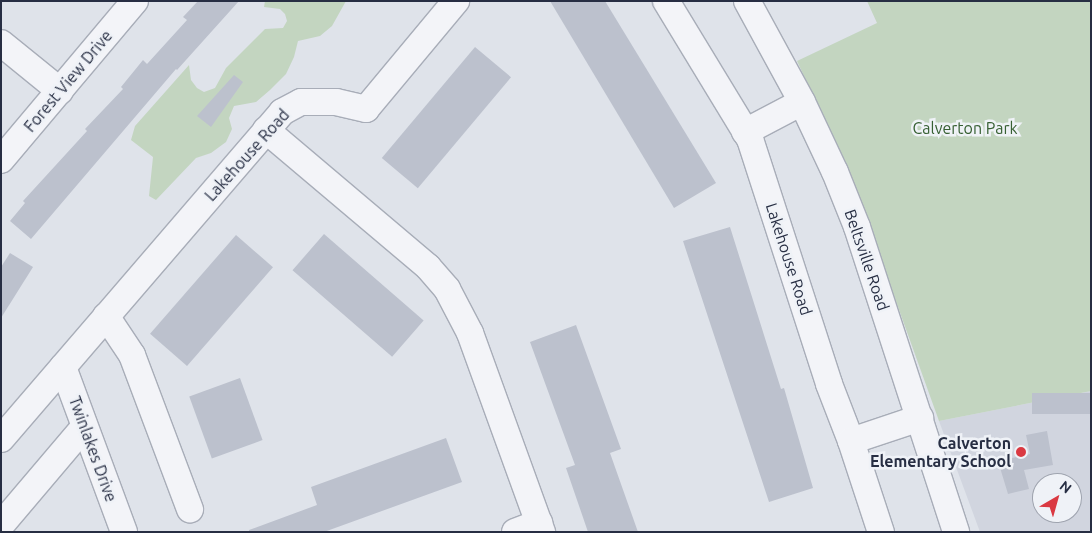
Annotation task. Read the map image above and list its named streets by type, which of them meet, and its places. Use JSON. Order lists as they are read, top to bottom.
{
  "streets": {
    "street": [
      "Forest View Drive",
      "Lakehouse Road",
      "Beltsville Road",
      "Twinlakes Drive"
    ]
  },
  "crossings": [
    ["Lakehouse Road", "Twinlakes Drive"]
  ],
  "parks": ["Calverton Park"],
  "places": ["Calverton Elementary School"],
  "north": "top right"
}
